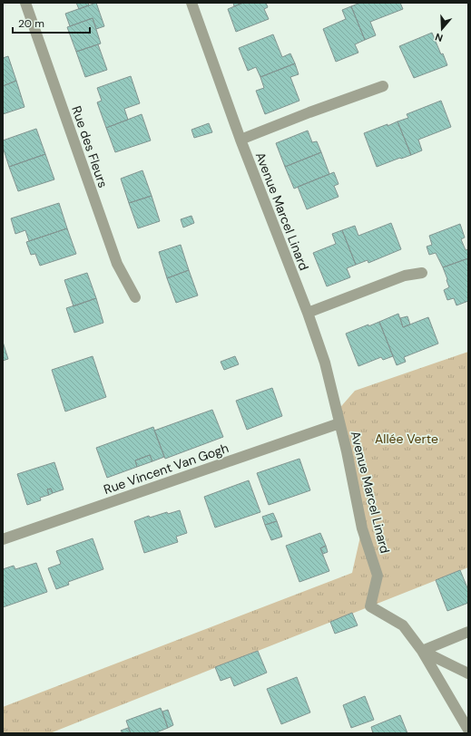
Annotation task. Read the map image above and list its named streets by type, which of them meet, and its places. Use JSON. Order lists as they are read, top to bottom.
{
  "streets": {
    "street": ["Rue des Fleurs", "Avenue Marcel Linard", "Rue Vincent Van Gogh"]
  },
  "crossings": [
    ["Avenue Marcel Linard", "Rue Vincent Van Gogh"]
  ],
  "parks": ["Allée Verte"],
  "scale_bar": "20 m",
  "north": "bottom"
}
